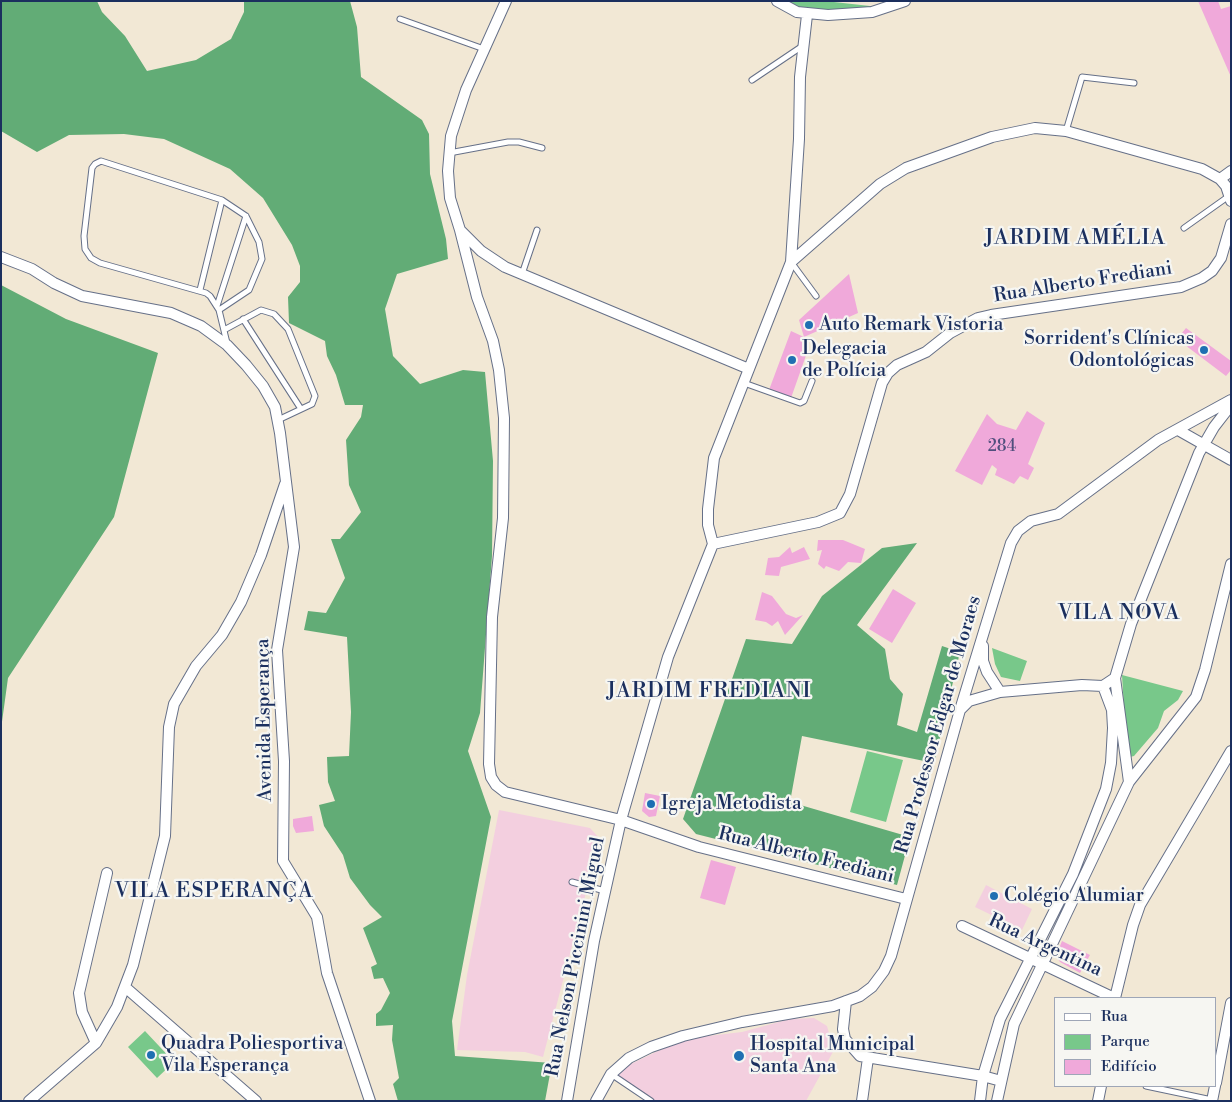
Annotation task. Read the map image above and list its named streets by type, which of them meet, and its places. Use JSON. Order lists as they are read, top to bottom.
{
  "streets": {
    "street": [
      "Rua Alberto Frediani",
      "Avenida Esperança",
      "Rua Professor Edgar de Moraes",
      "Rua Argentina",
      "Rua Nelson Piccinini Miguel"
    ]
  },
  "crossings": [
    ["Rua Alberto Frediani", "Rua Professor Edgar de Moraes"],
    ["Rua Alberto Frediani", "Rua Nelson Piccinini Miguel"]
  ],
  "districts": [
    "JARDIM AMÉLIA",
    "VILA NOVA",
    "JARDIM FREDIANI",
    "VILA ESPERANÇA"
  ],
  "places": [
    "Auto Remark Vistoria",
    "Sorrident's Clínicas Odontológicas",
    "Delegacia de Polícia",
    "Igreja Metodista",
    "Colégio Alumiar",
    "Quadra Poliesportiva Vila Esperança",
    "Hospital Municipal Santa Ana"
  ],
  "house_numbers": ["284"],
  "legend": ["Rua", "Parque", "Edifício"]
}
